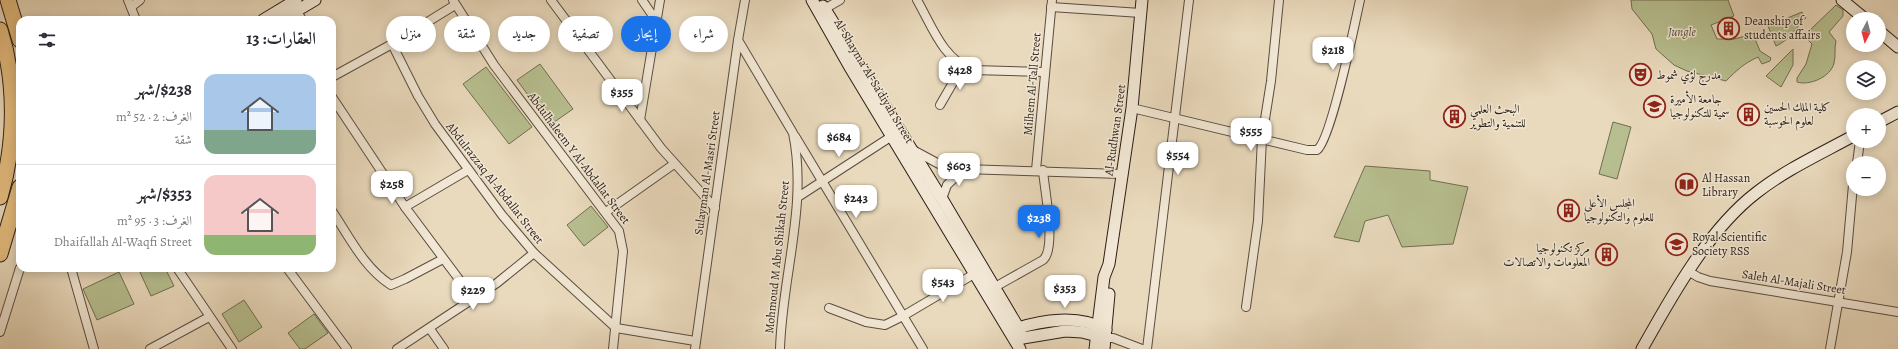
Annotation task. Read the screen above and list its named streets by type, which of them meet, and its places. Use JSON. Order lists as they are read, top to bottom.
{
  "streets": {
    "street": [
      "Al-Shayma' Al-Sa'diyah Street",
      "Milhem Al-Tall Street",
      "Al-Rudhwan Street",
      "Abdulhaleem Y Al-Abdallat Street",
      "Sulayman Al-Masri Street",
      "Abdulrazzaq Al-Abdallat Street",
      "Mohmoud M Abu Shikah Street",
      "Saleh Al-Majali Street"
    ]
  },
  "crossings": [
    ["Al-Shayma' Al-Sa'diyah Street", "Milhem Al-Tall Street"],
    ["Abdulhaleem Y Al-Abdallat Street", "Abdulrazzaq Al-Abdallat Street"],
    ["Sulayman Al-Masri Street", "Mohmoud M Abu Shikah Street"]
  ],
  "parks": ["Jungle"],
  "places": {
    "building": [
      "Deanship of students affairs",
      "كلية الملك الحسين لعلوم الحوسبة",
      "البحث العلمي للتنمية والتطوير",
      "المجلس الأعلى للعلوم والتكنولوجيا",
      "مركز تكنولوجيا المعلومات والاتصالات"
    ],
    "theatre": ["مدرج لؤي شموط"],
    "school or university": ["جامعة الأميرة سمية للتكنولوجيا", "Royal Scientific Society RSS"],
    "library": ["Al Hassan Library"]
  },
  "north": "bottom",
  "page": {
    "map_buttons": ["+", "−"],
    "chip": [
      "شراء",
      "إيجار",
      "تصفية",
      "جديد",
      "شقة",
      "منزل"
    ],
    "heading": "العقارات: 13",
    "price": [
      "$218",
      "$428",
      "$355",
      "$555",
      "$684",
      "$554",
      "$603",
      "$258",
      "$243",
      "$238",
      "$543",
      "$353",
      "$229"
    ],
    "list": [
      {
        "name": "$238/شهر",
        "note": "الغرف: 2 · 52 m² · شقة"
      },
      {
        "name": "$353/شهر",
        "note": "الغرف: 3 · 95 m² · Dhaifallah Al-Waqfi Street"
      }
    ]
  }
}
